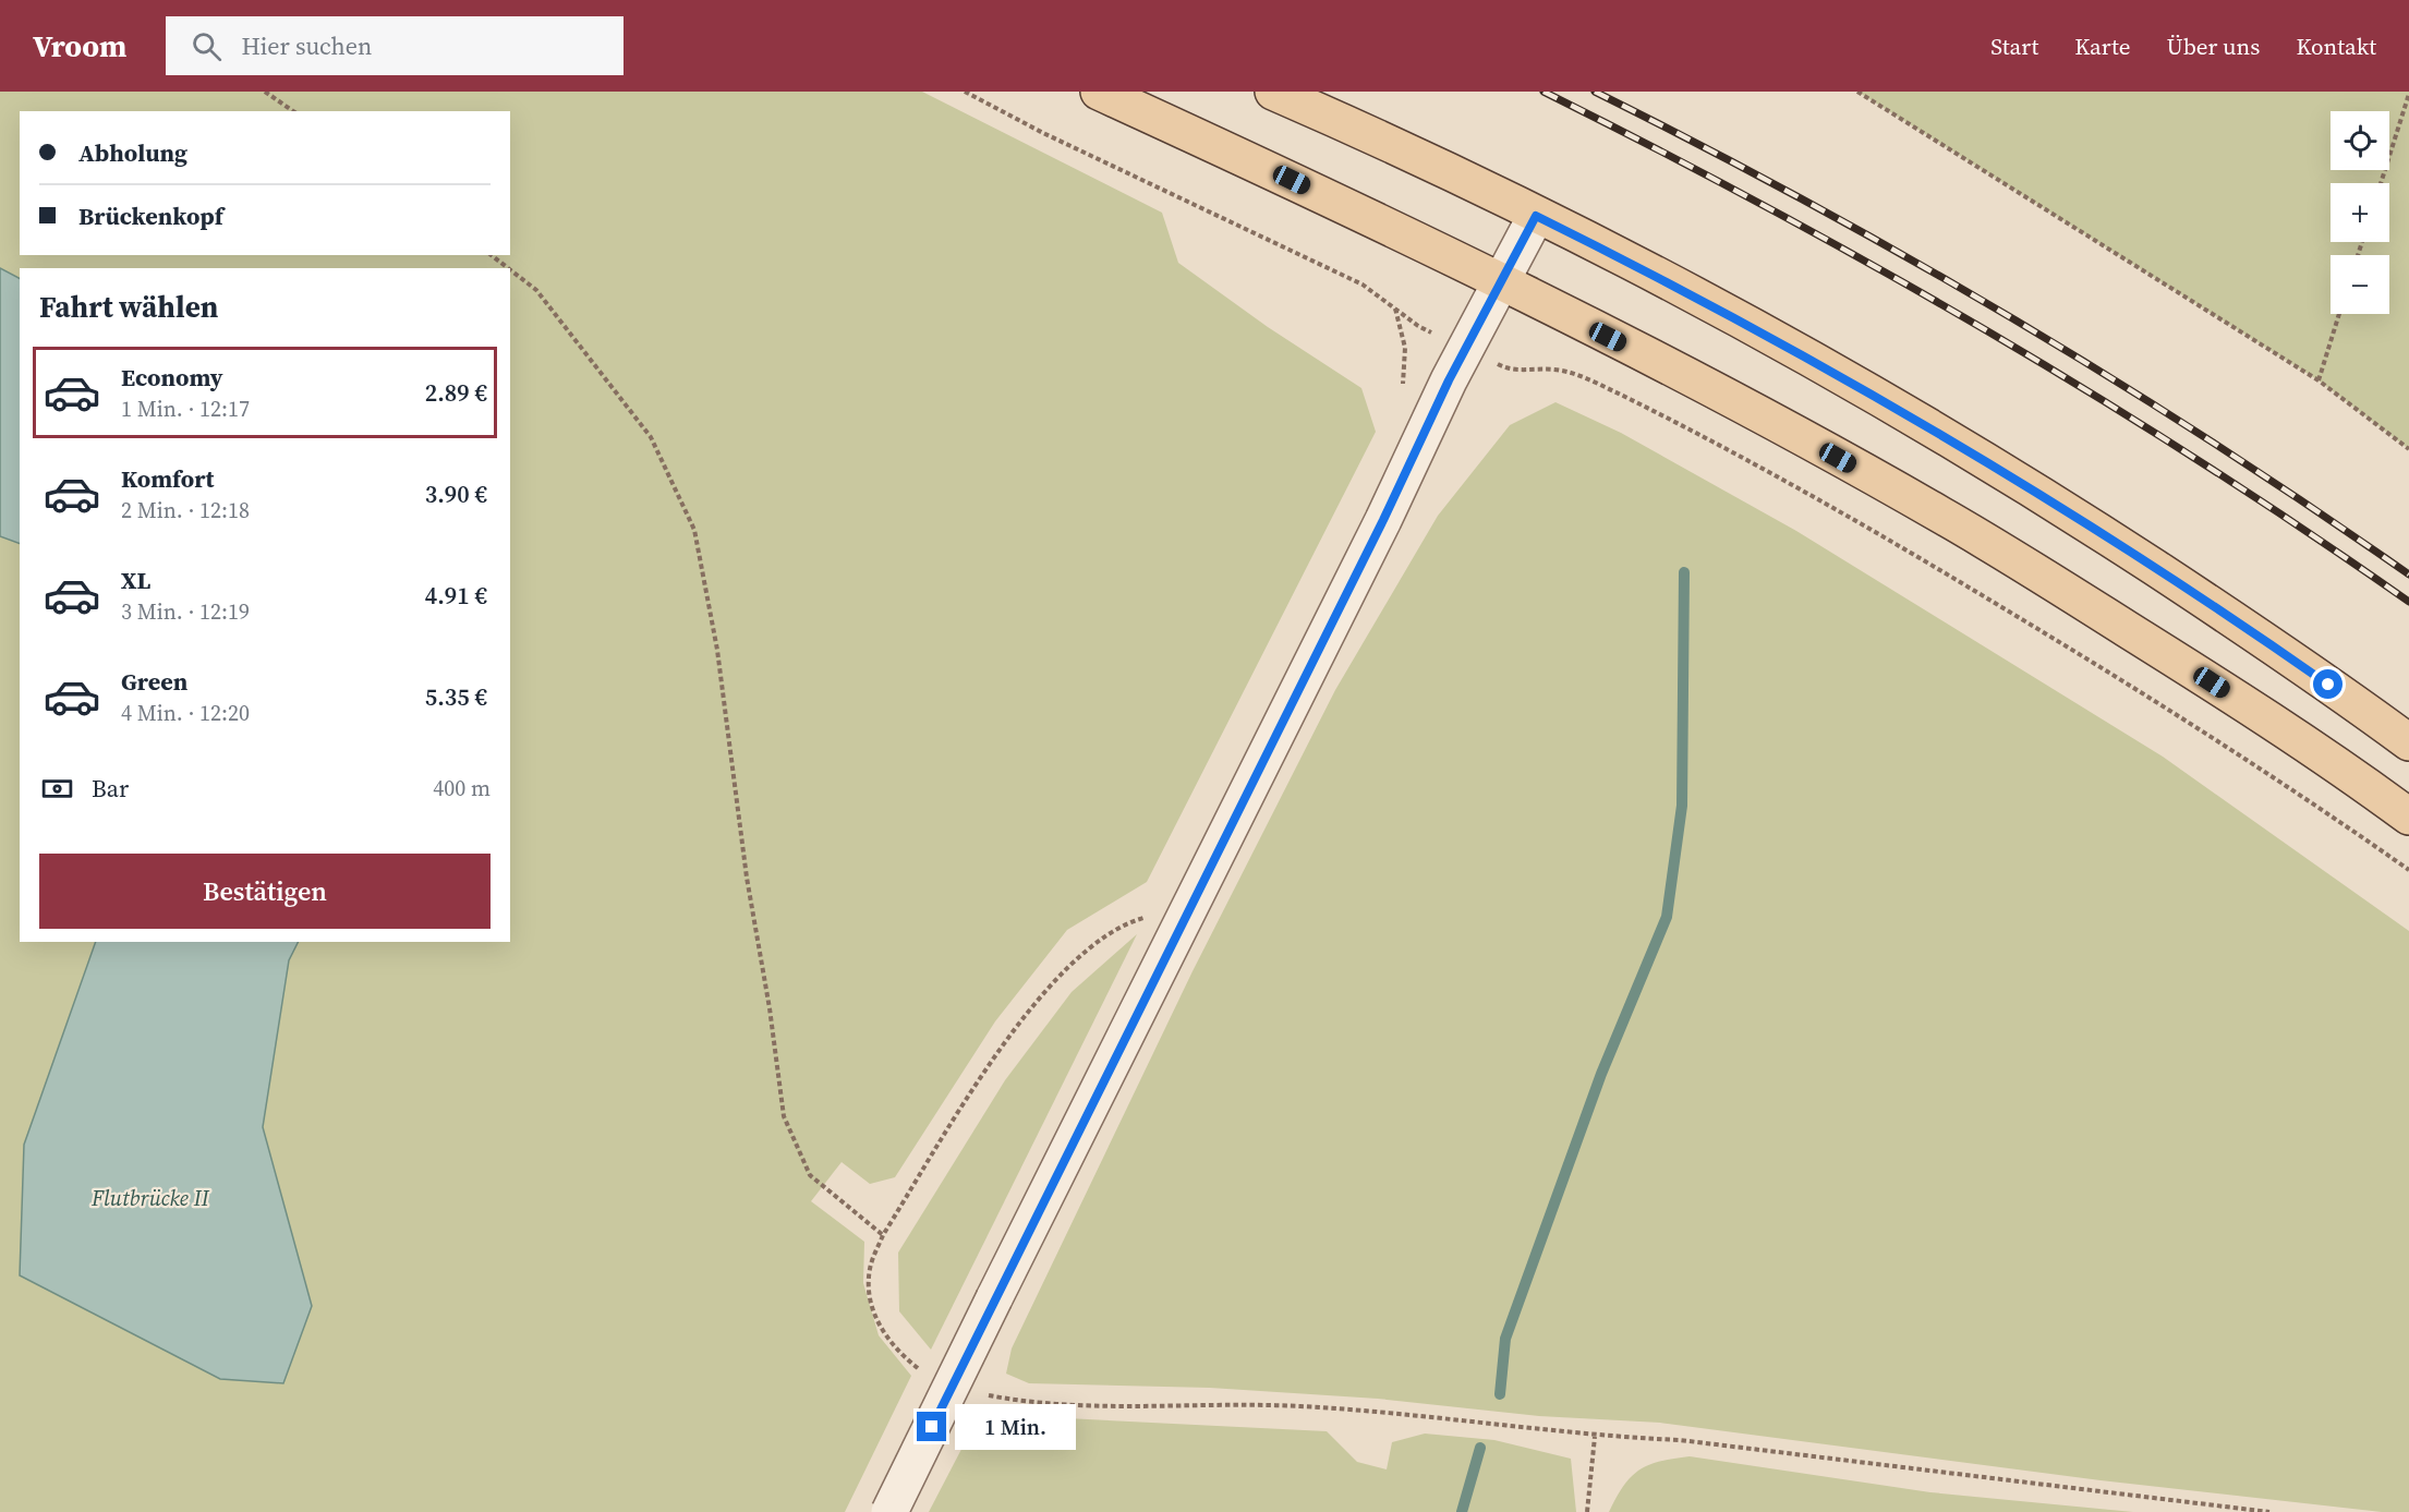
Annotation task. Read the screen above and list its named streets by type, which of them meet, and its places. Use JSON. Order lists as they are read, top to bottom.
{
  "water": ["Flutbrücke II"],
  "page": {
    "header": "Vroom",
    "search": "Hier suchen",
    "nav": [
      "Start",
      "Karte",
      "Über uns",
      "Kontakt"
    ],
    "map_buttons": ["+", "−"],
    "banner": ["Abholung", "Brückenkopf"],
    "heading": "Fahrt wählen",
    "list": [
      {
        "name": "Economy",
        "note": "1 Min. · 12:17",
        "value": "2.89 €"
      },
      {
        "name": "Komfort",
        "note": "2 Min. · 12:18",
        "value": "3.90 €"
      },
      {
        "name": "XL",
        "note": "3 Min. · 12:19",
        "value": "4.91 €"
      },
      {
        "name": "Green",
        "note": "4 Min. · 12:20",
        "value": "5.35 €"
      }
    ],
    "pay": ["Bar", "400 m"],
    "buttons": "Bestätigen",
    "bubble": "1 Min."
  }
}
